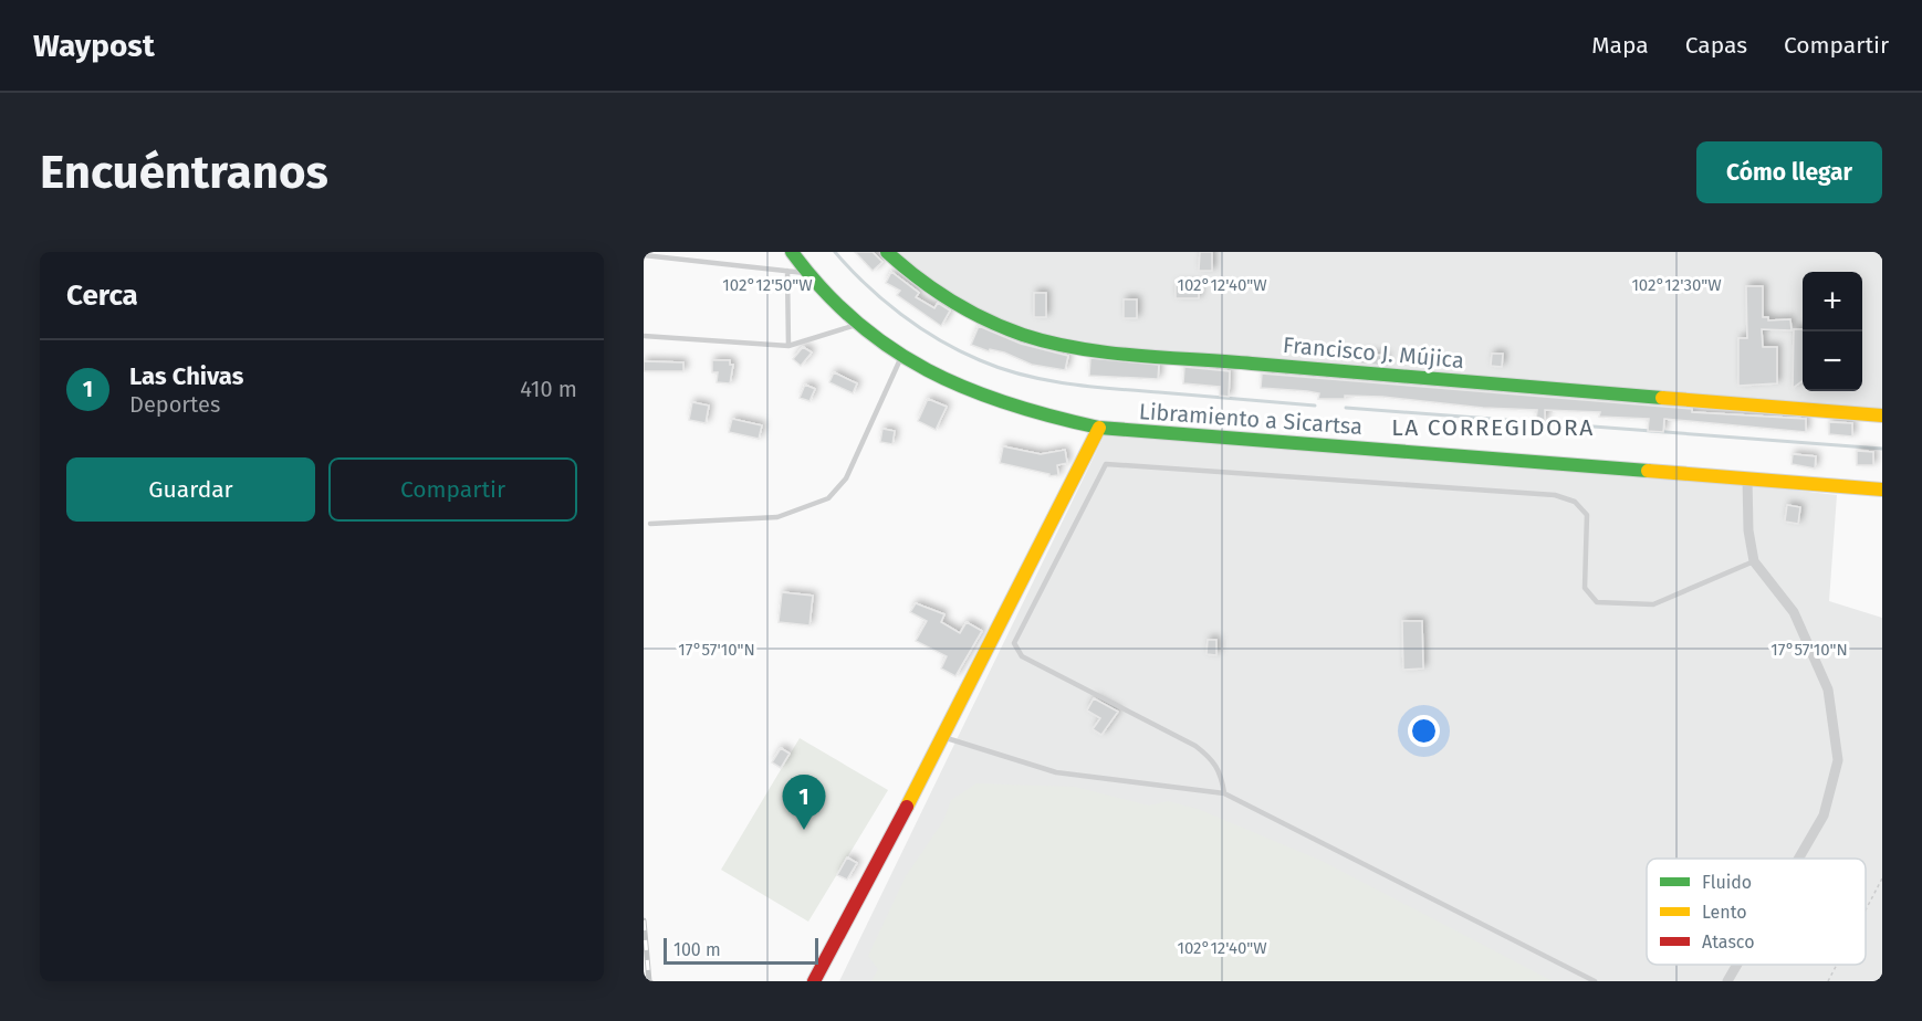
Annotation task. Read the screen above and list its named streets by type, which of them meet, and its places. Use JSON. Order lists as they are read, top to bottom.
{
  "streets": {
    "main road": ["Francisco J. Mújica", "Libramiento a Sicartsa"]
  },
  "districts": ["LA CORREGIDORA"],
  "legend": ["Fluido", "Lento", "Atasco"],
  "scale_bar": "100 m",
  "page": {
    "header": "Waypost",
    "nav": ["Mapa", "Capas", "Compartir"],
    "buttons": [
      "Cómo llegar",
      ["Guardar", "Compartir"]
    ],
    "title": "Encuéntranos",
    "heading": "Cerca",
    "map_buttons": ["+", "−"],
    "list": [
      {
        "mark": "1",
        "name": "Las Chivas",
        "note": "Deportes",
        "value": "410 m"
      }
    ],
    "pins": "1",
    "scale": "100 m"
  },
  "coordinates": [
    "102°12'50\"W",
    "102°12'40\"W",
    "102°12'30\"W",
    "17°57'10\"N"
  ]
}
